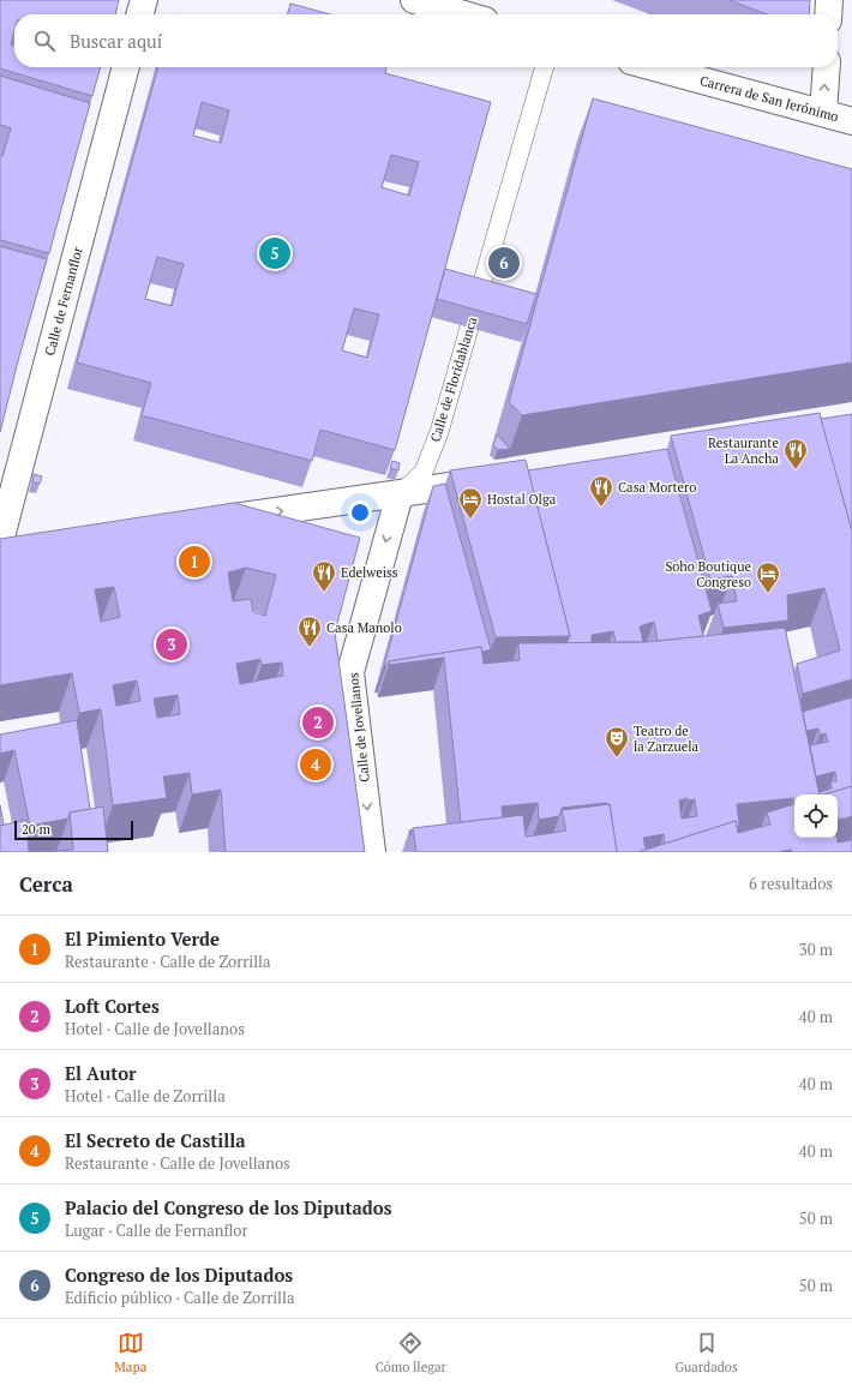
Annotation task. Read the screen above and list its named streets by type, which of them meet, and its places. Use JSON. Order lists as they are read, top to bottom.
{
  "streets": {
    "street": ["Carrera de San Jerónimo", "Calle de Fernanflor", "Calle de Jovellanos"],
    "lane": ["Calle de Floridablanca"]
  },
  "crossings": [
    ["Calle de Floridablanca", "Calle de Jovellanos"]
  ],
  "one_way": ["Calle de Jovellanos"],
  "places": {
    "restaurant": [
      "Restaurante La Ancha",
      "Casa Mortero",
      "Edelweiss",
      "Casa Manolo"
    ],
    "hotel": ["Hostal Olga", "Soho Boutique Congreso"],
    "theatre": ["Teatro de la Zarzuela"]
  },
  "scale_bar": "20 m",
  "page": {
    "search": "Buscar aquí",
    "pins": [
      "5",
      "6",
      "1",
      "3",
      "2",
      "4"
    ],
    "scale": "20 m",
    "heading": ["Cerca", "6 resultados"],
    "list": [
      {
        "mark": "1",
        "name": "El Pimiento Verde",
        "note": "Restaurante · Calle de Zorrilla",
        "value": "30 m"
      },
      {
        "mark": "2",
        "name": "Loft Cortes",
        "note": "Hotel · Calle de Jovellanos",
        "value": "40 m"
      },
      {
        "mark": "3",
        "name": "El Autor",
        "note": "Hotel · Calle de Zorrilla",
        "value": "40 m"
      },
      {
        "mark": "4",
        "name": "El Secreto de Castilla",
        "note": "Restaurante · Calle de Jovellanos",
        "value": "40 m"
      },
      {
        "mark": "5",
        "name": "Palacio del Congreso de los Diputados",
        "note": "Lugar · Calle de Fernanflor",
        "value": "50 m"
      },
      {
        "mark": "6",
        "name": "Congreso de los Diputados",
        "note": "Edificio público · Calle de Zorrilla",
        "value": "50 m"
      }
    ],
    "nav": ["Mapa", "Cómo llegar", "Guardados"]
  }
}
